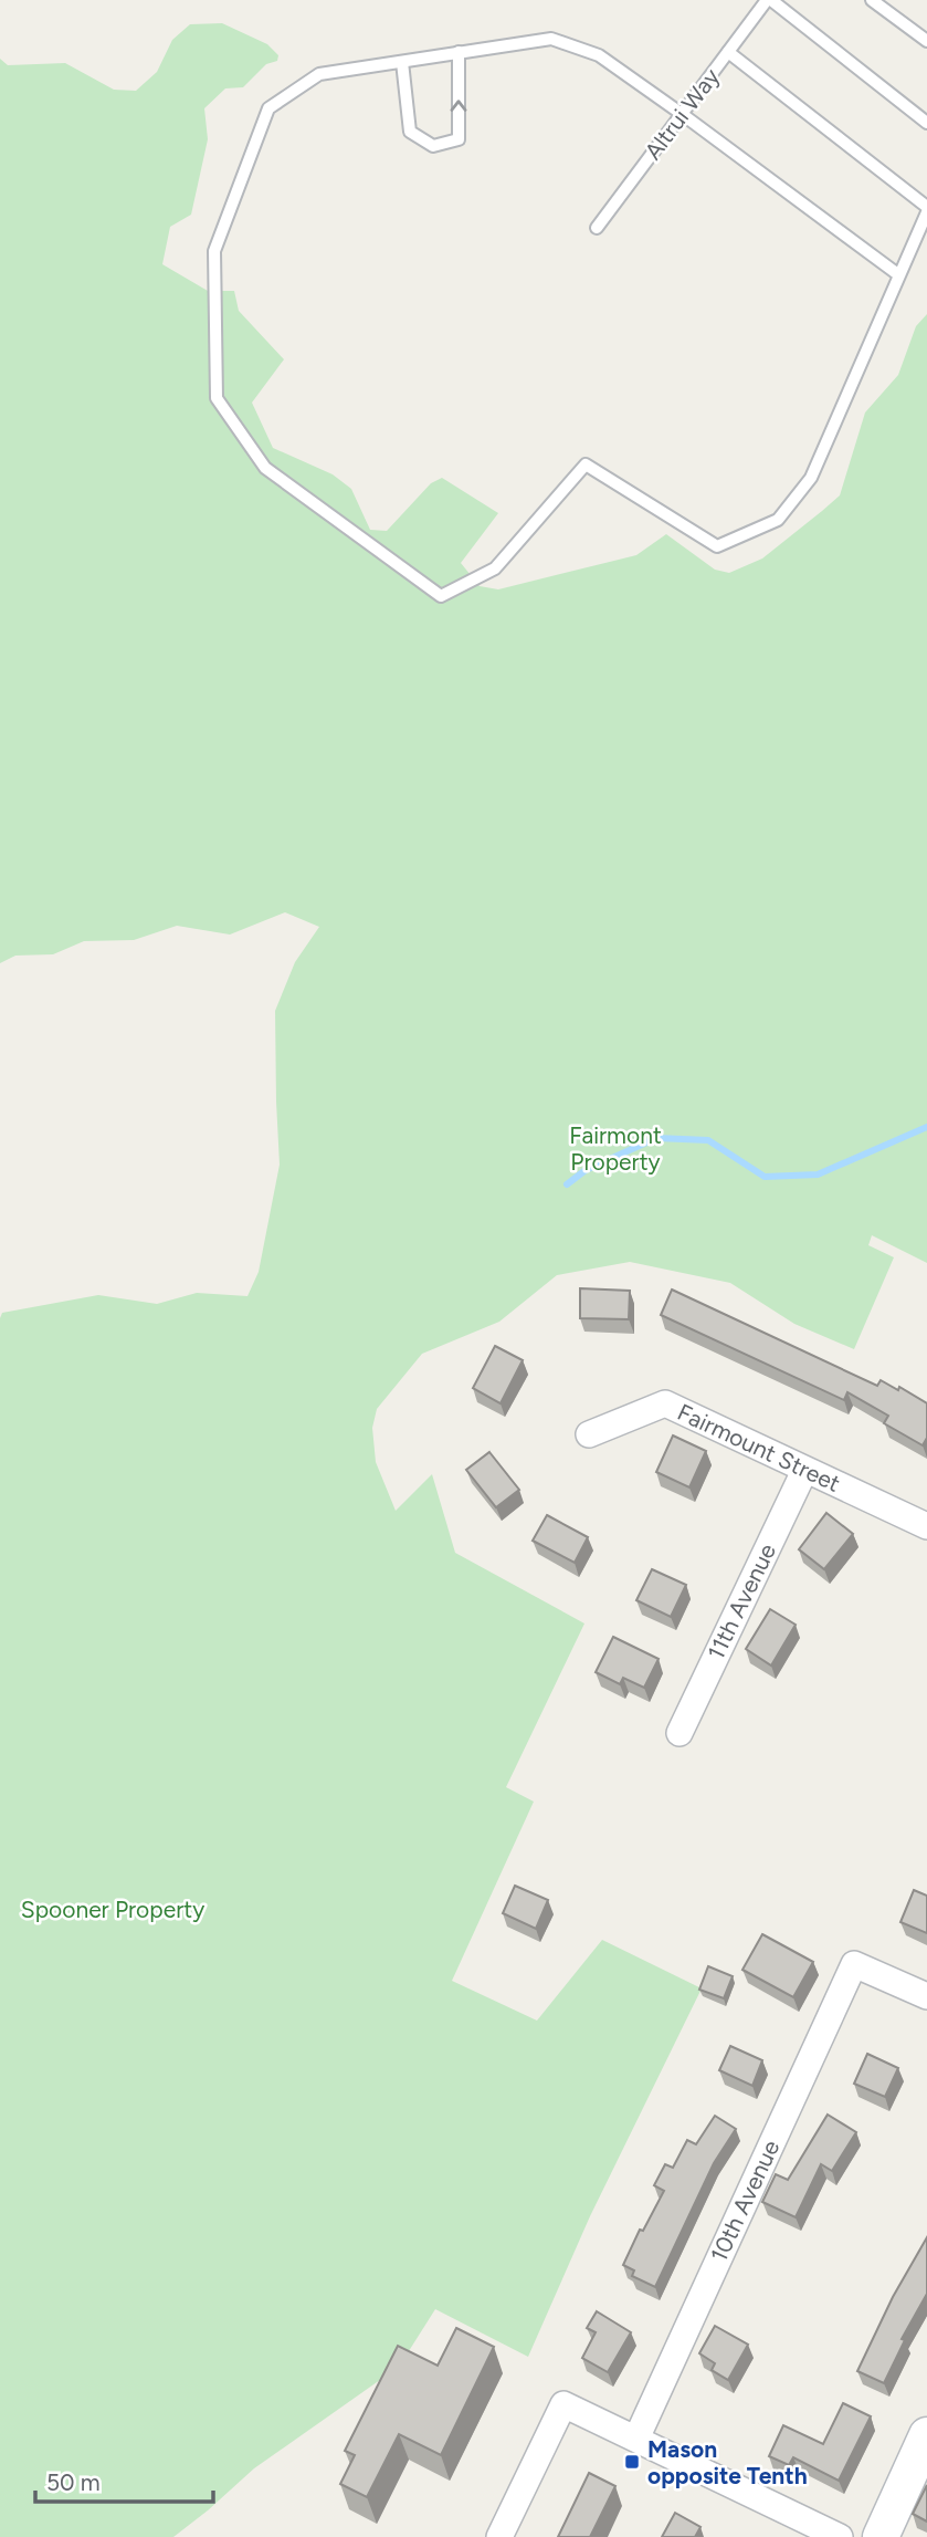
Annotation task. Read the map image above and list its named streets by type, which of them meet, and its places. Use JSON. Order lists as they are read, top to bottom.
{
  "streets": {
    "street": ["Fairmount Street", "11th Avenue", "10th Avenue"],
    "lane": ["Altrui Way"]
  },
  "crossings": [
    ["Fairmount Street", "11th Avenue"]
  ],
  "parks": ["Fairmont Property", "Spooner Property"],
  "places": {
    "transit": ["Mason opposite Tenth"]
  },
  "scale_bar": "50 m"
}
